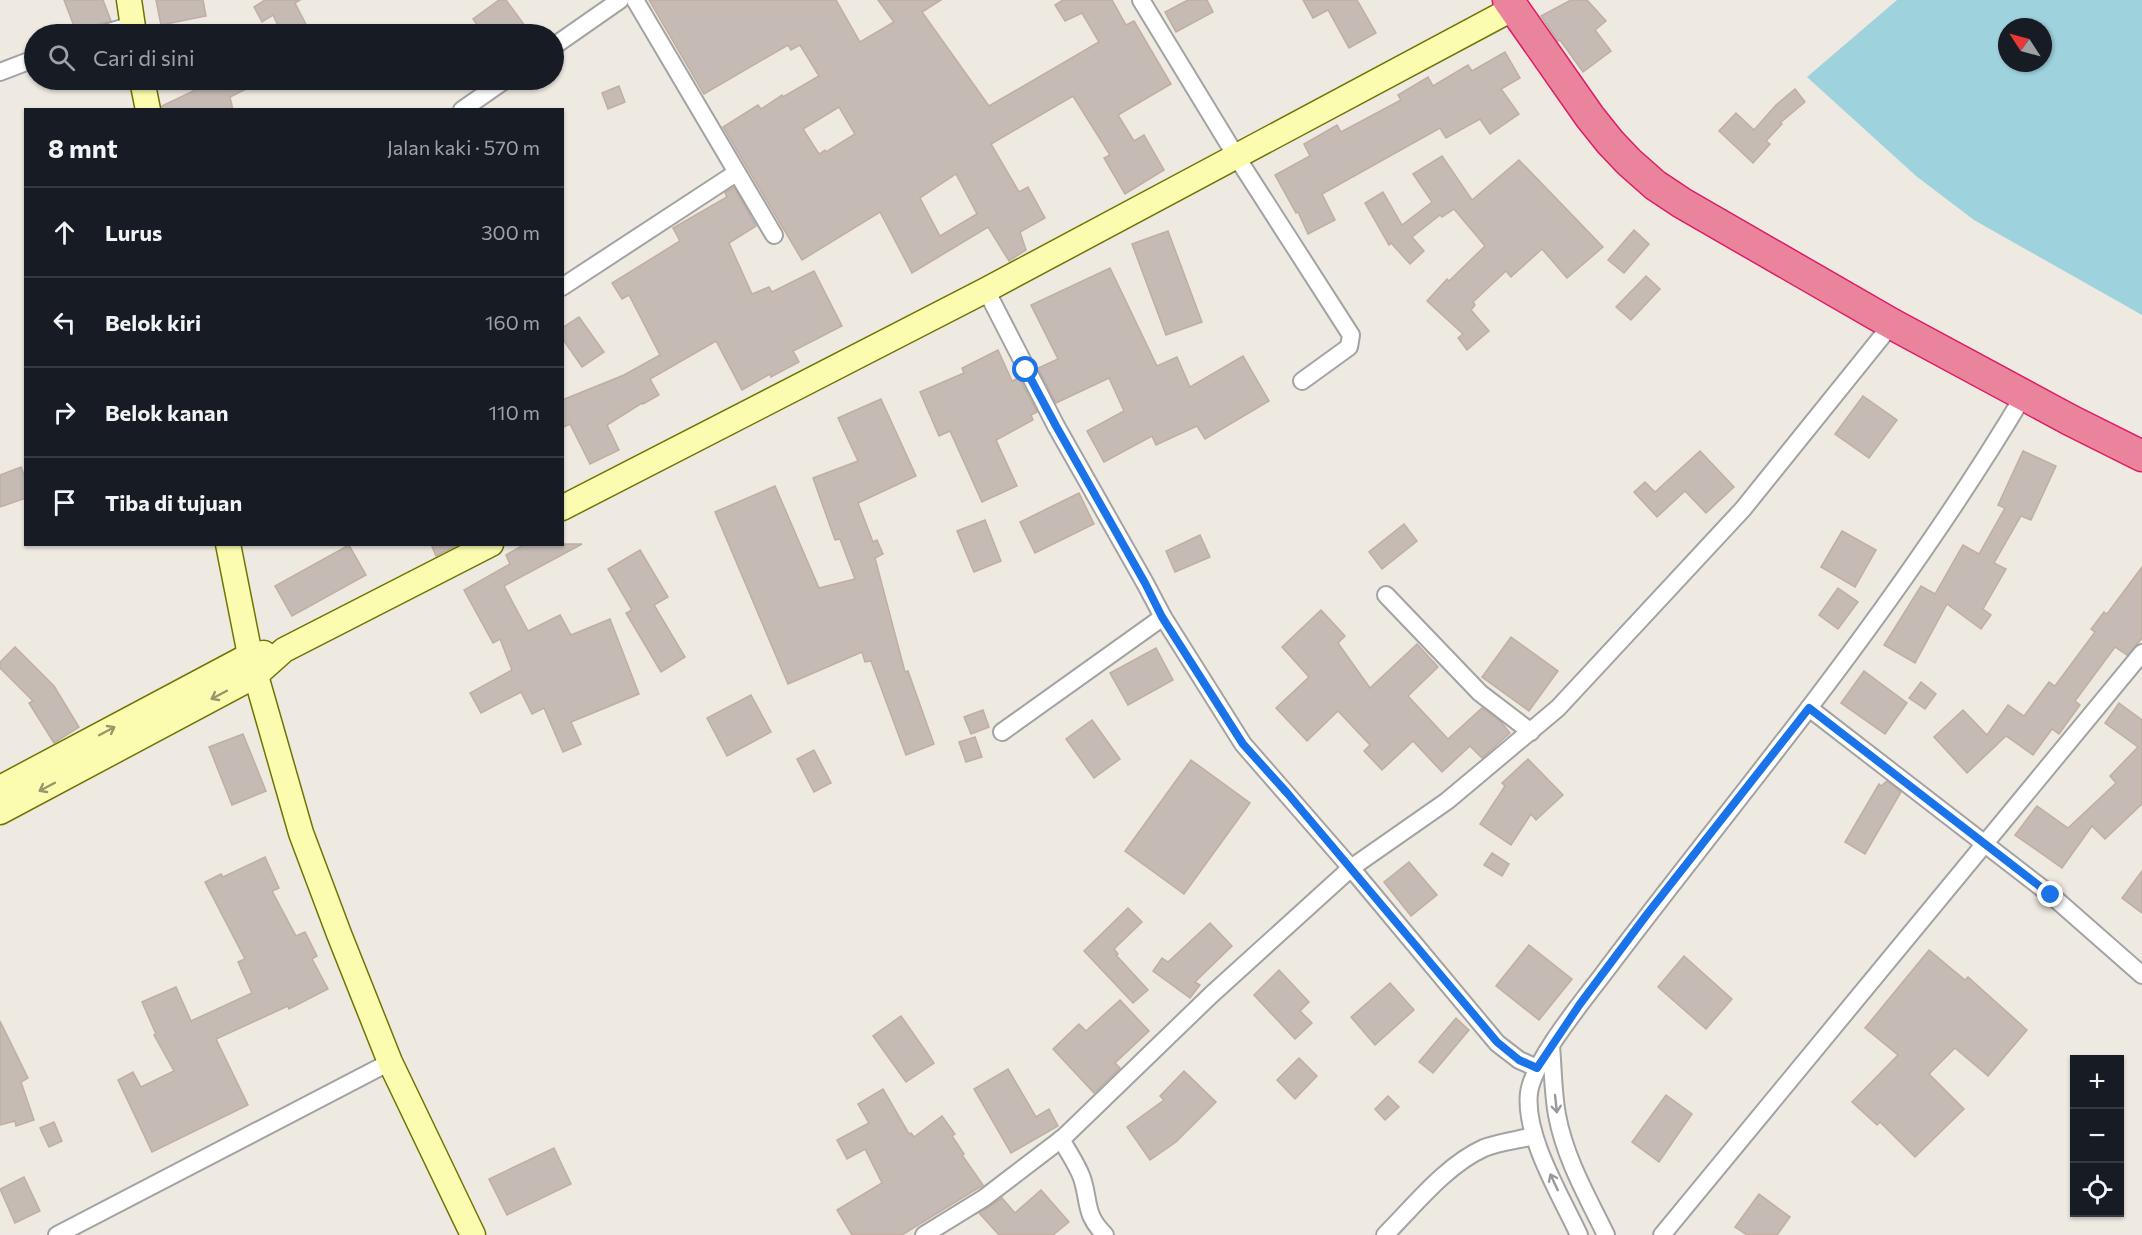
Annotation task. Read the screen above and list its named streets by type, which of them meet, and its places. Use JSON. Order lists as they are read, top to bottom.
{
  "north": "top left",
  "page": {
    "search": "Cari di sini",
    "heading": ["8 mnt", "Jalan kaki · 570 m"],
    "list": [
      ["Lurus", "300 m"],
      ["Belok kiri", "160 m"],
      ["Belok kanan", "110 m"],
      "Tiba di tujuan"
    ],
    "map_buttons": ["+", "−"]
  }
}
